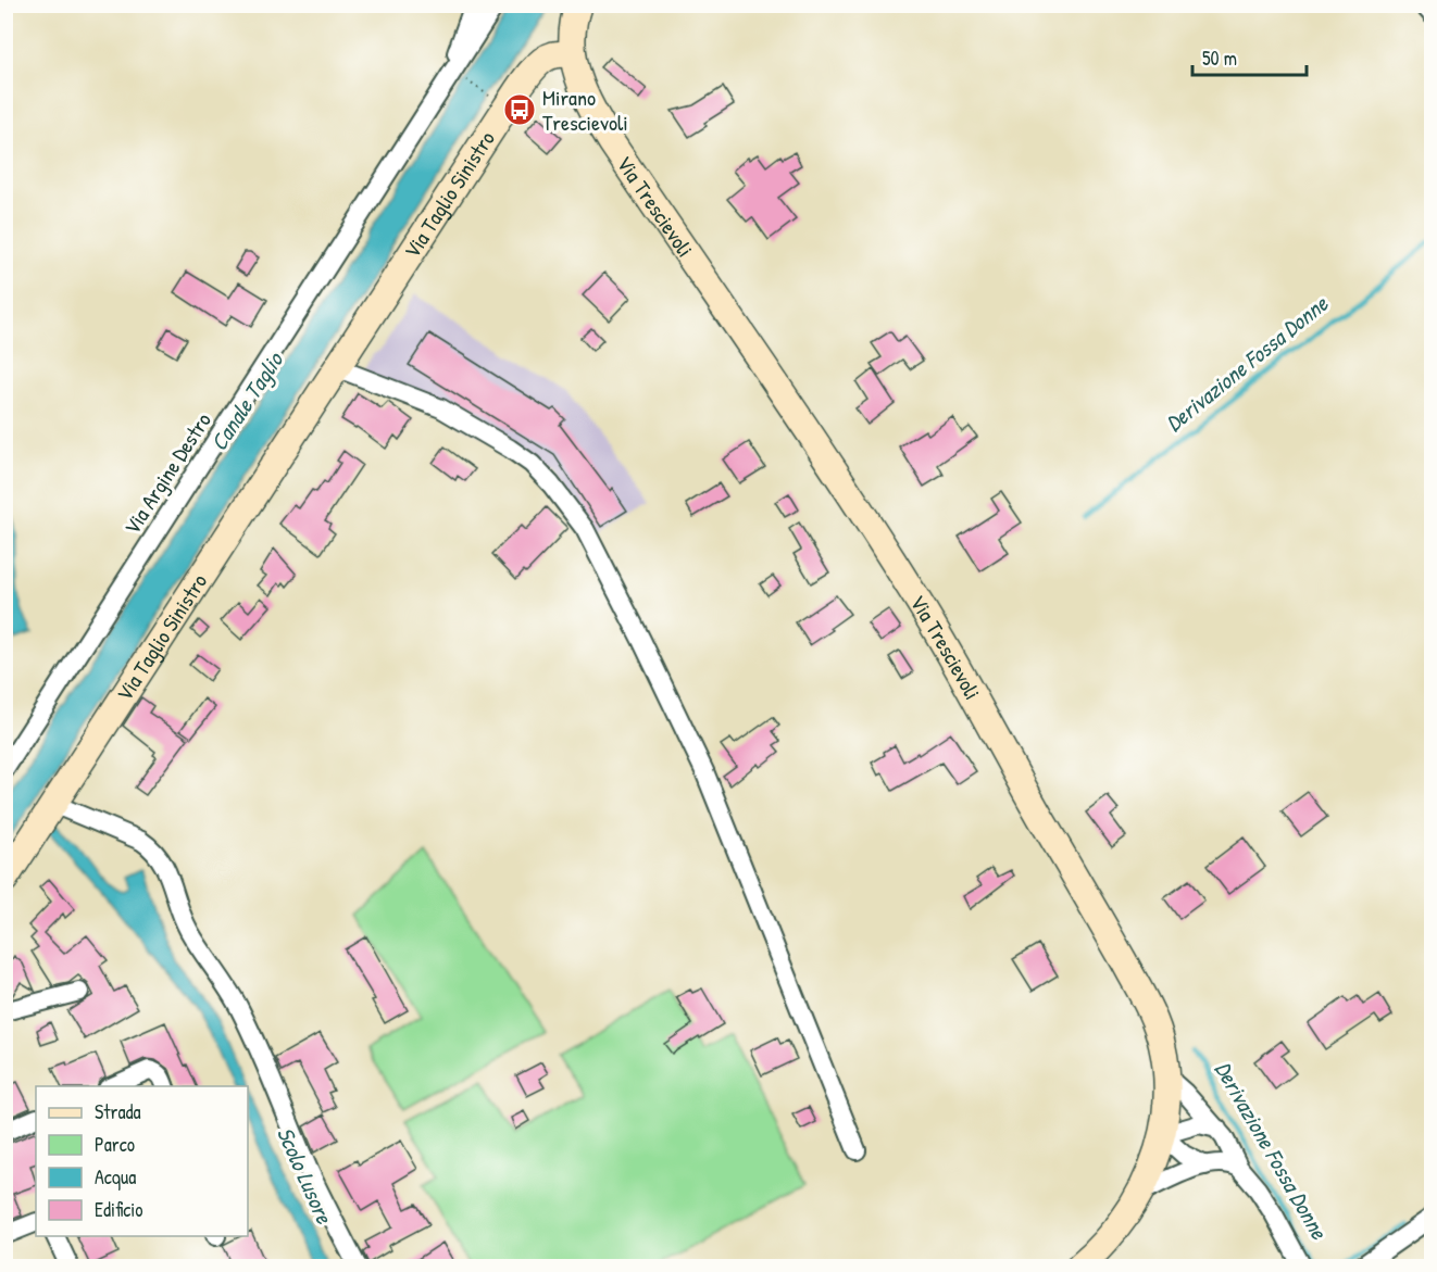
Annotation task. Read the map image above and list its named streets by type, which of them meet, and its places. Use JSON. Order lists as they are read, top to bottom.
{
  "streets": {
    "main road": ["Via Taglio Sinistro", "Via Trescievoli"],
    "street": ["Via Argine Destro"]
  },
  "crossings": [
    ["Via Taglio Sinistro", "Via Trescievoli"]
  ],
  "water": ["Derivazione Fossa Donne", "Canale Taglio", "Scolo Lusore"],
  "places": {
    "bus stop": ["Mirano Trescievoli"]
  },
  "legend": [
    "Strada",
    "Parco",
    "Acqua",
    "Edificio"
  ],
  "scale_bar": "50 m"
}
